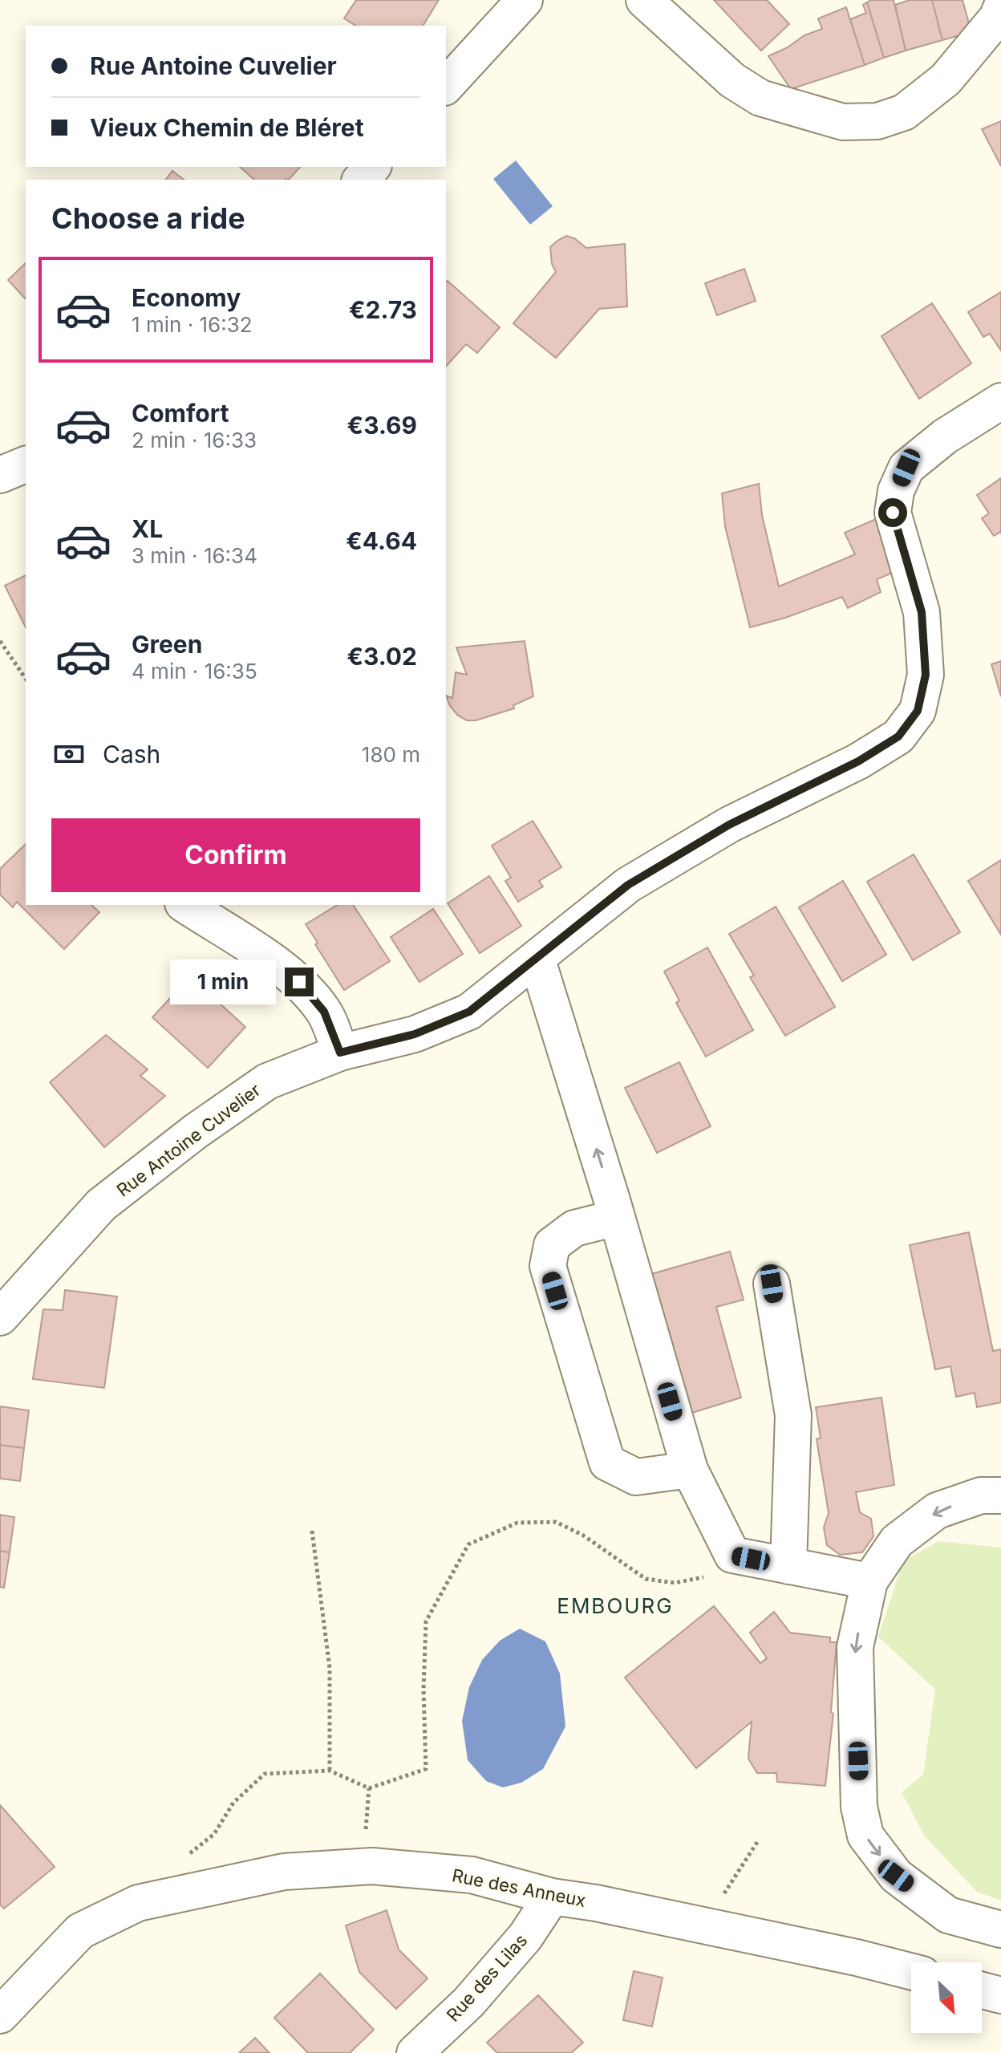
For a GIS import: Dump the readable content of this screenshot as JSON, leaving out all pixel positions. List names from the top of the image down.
{
  "streets": {
    "street": ["Rue Antoine Cuvelier", "Rue des Anneux", "Rue des Lilas"]
  },
  "crossings": [
    ["Rue des Anneux", "Rue des Lilas"]
  ],
  "districts": ["EMBOURG"],
  "north": "bottom right",
  "page": {
    "banner": ["Rue Antoine Cuvelier", "Vieux Chemin de Bléret"],
    "heading": "Choose a ride",
    "list": [
      {
        "name": "Economy",
        "note": "1 min · 16:32",
        "value": "€2.73"
      },
      {
        "name": "Comfort",
        "note": "2 min · 16:33",
        "value": "€3.69"
      },
      {
        "name": "XL",
        "note": "3 min · 16:34",
        "value": "€4.64"
      },
      {
        "name": "Green",
        "note": "4 min · 16:35",
        "value": "€3.02"
      }
    ],
    "pay": ["Cash", "180 m"],
    "buttons": "Confirm",
    "bubble": "1 min"
  }
}
